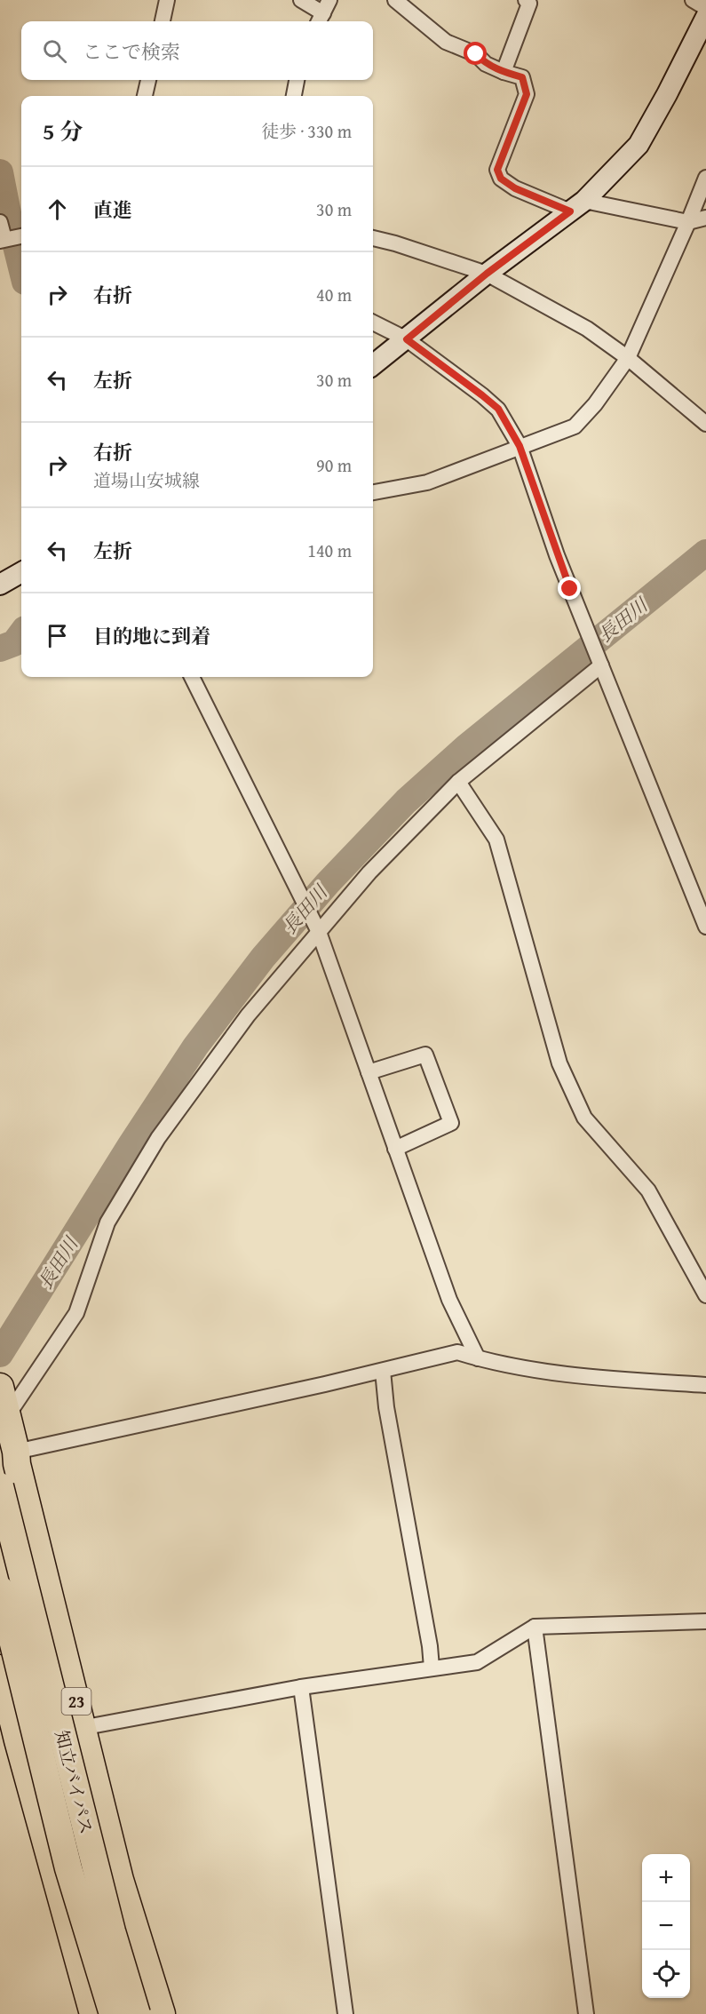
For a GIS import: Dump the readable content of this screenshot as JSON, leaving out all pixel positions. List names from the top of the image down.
{
  "streets": {
    "highway": ["23", "知立バイパス"]
  },
  "water": ["長田川"],
  "page": {
    "search": "ここで検索",
    "heading": ["5 分", "徒歩 · 330 m"],
    "list": [
      ["直進", "30 m"],
      ["右折", "40 m"],
      ["左折", "30 m"],
      ["右折", "道場山安城線", "90 m"],
      ["左折", "140 m"],
      "目的地に到着"
    ],
    "map_buttons": ["+", "−"]
  }
}
